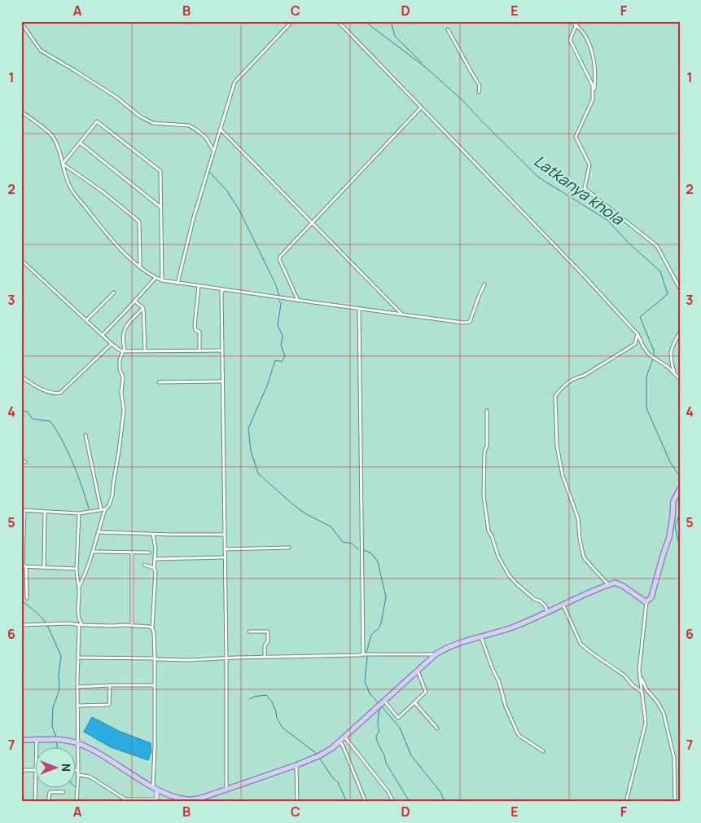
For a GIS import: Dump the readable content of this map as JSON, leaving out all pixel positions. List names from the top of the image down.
{
  "water": ["Latkanya khola"],
  "north": "right",
  "grid": {
    "columns": [
      "A",
      "B",
      "C",
      "D",
      "E",
      "F"
    ],
    "rows": [
      "1",
      "2",
      "3",
      "4",
      "5",
      "6",
      "7"
    ]
  }
}
